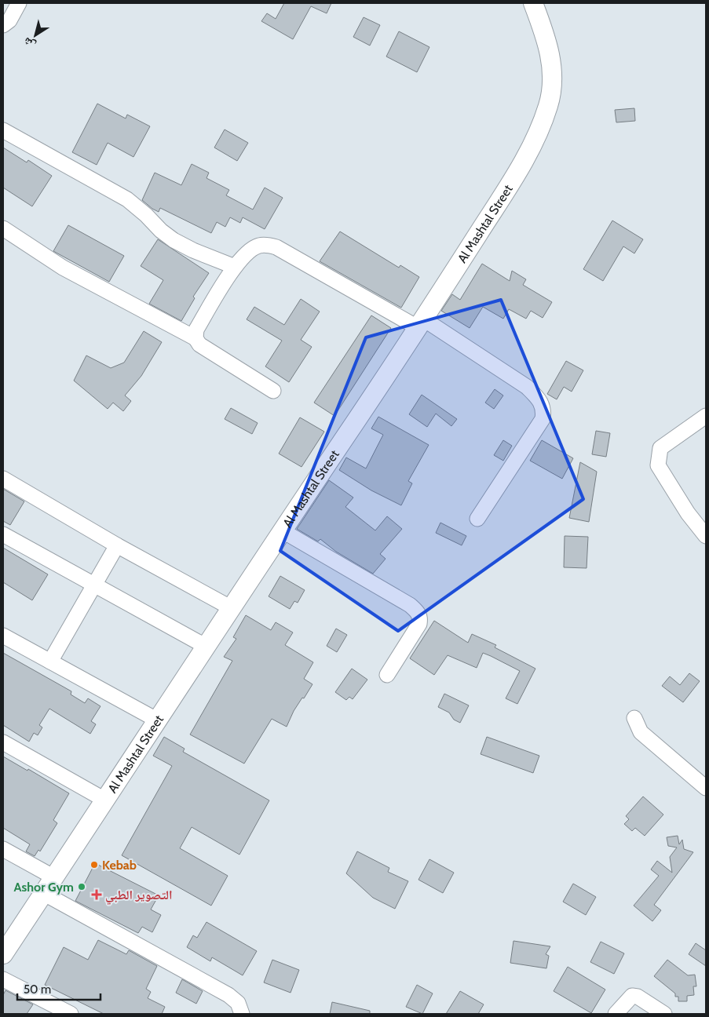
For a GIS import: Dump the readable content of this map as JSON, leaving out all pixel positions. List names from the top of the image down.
{
  "streets": {
    "main road": ["Al Mashtal Street"]
  },
  "places": {
    "other": ["Kebab", "Ashor Gym"],
    "health": ["التصوير الطبي"]
  },
  "scale_bar": "50 m",
  "north": "bottom left"
}
